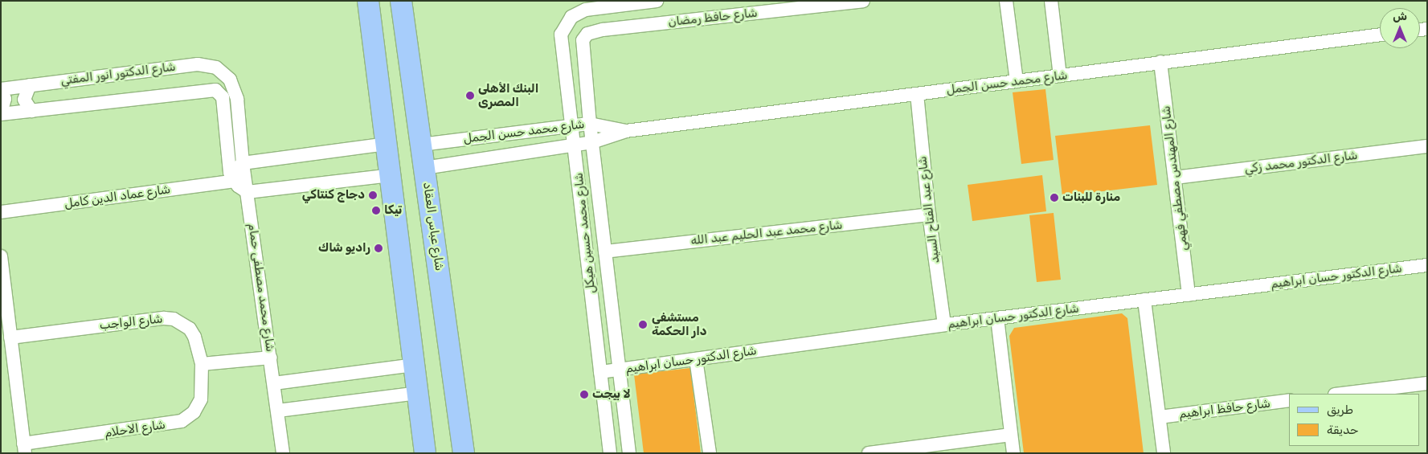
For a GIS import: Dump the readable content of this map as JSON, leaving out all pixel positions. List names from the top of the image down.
{
  "streets": {
    "main road": ["شارع عباس العقاد"],
    "street": [
      "شارع حافظ رمضان",
      "شارع الدكتور انور المفتي",
      "شارع محمد حسن الجمل",
      "شارع الدكتور محمد زكي",
      "شارع المهندس مصطفي فهمي",
      "شارع عماد الدين كامل",
      "شارع عبد الفتاح السيد",
      "شارع محمد حسين هيكل",
      "شارع محمد عبد الحليم عبد الله",
      "شارع الدكتور حسان ابراهيم",
      "شارع محمد مصطفى حمام",
      "شارع الواجب",
      "شارع حافظ ابراهيم",
      "شارع الاحلام"
    ]
  },
  "crossings": [
    ["شارع حافظ رمضان", "شارع محمد حسين هيكل"],
    ["شارع محمد حسن الجمل", "شارع المهندس مصطفي فهمي"],
    ["شارع محمد حسن الجمل", "شارع عبد الفتاح السيد"],
    ["شارع محمد حسن الجمل", "شارع عباس العقاد"],
    ["شارع محمد حسن الجمل", "شارع محمد حسين هيكل"],
    ["شارع الدكتور محمد زكي", "شارع المهندس مصطفي فهمي"],
    ["شارع المهندس مصطفي فهمي", "شارع الدكتور حسان ابراهيم"],
    ["شارع عماد الدين كامل", "شارع محمد مصطفى حمام"],
    ["شارع عبد الفتاح السيد", "شارع محمد عبد الحليم عبد الله"],
    ["شارع عبد الفتاح السيد", "شارع الدكتور حسان ابراهيم"],
    ["شارع محمد حسين هيكل", "شارع محمد عبد الحليم عبد الله"],
    ["شارع محمد حسين هيكل", "شارع الدكتور حسان ابراهيم"],
    ["شارع الواجب", "شارع الاحلام"]
  ],
  "places": [
    "البنك الأهلى المصرى",
    "دجاج كنتاكي",
    "منارة للبنات",
    "تيكا",
    "راديو شاك",
    "مستشفي دار الحكمة",
    "لا بيجت"
  ],
  "legend": ["طريق", "حديقة"],
  "north": "top"
}
